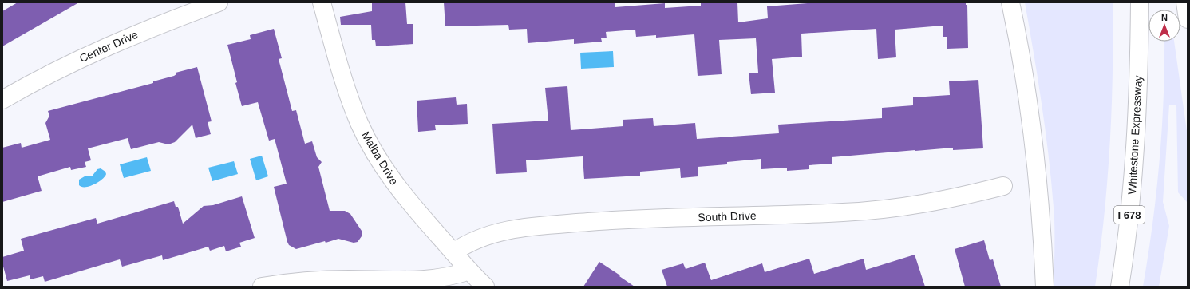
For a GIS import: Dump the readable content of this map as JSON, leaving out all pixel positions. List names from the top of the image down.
{
  "streets": {
    "main road": [
      "Center Drive",
      "Whitestone Expressway",
      "Malba Drive",
      "I 678",
      "South Drive"
    ]
  },
  "crossings": [
    ["Malba Drive", "South Drive"]
  ],
  "north": "top"
}
